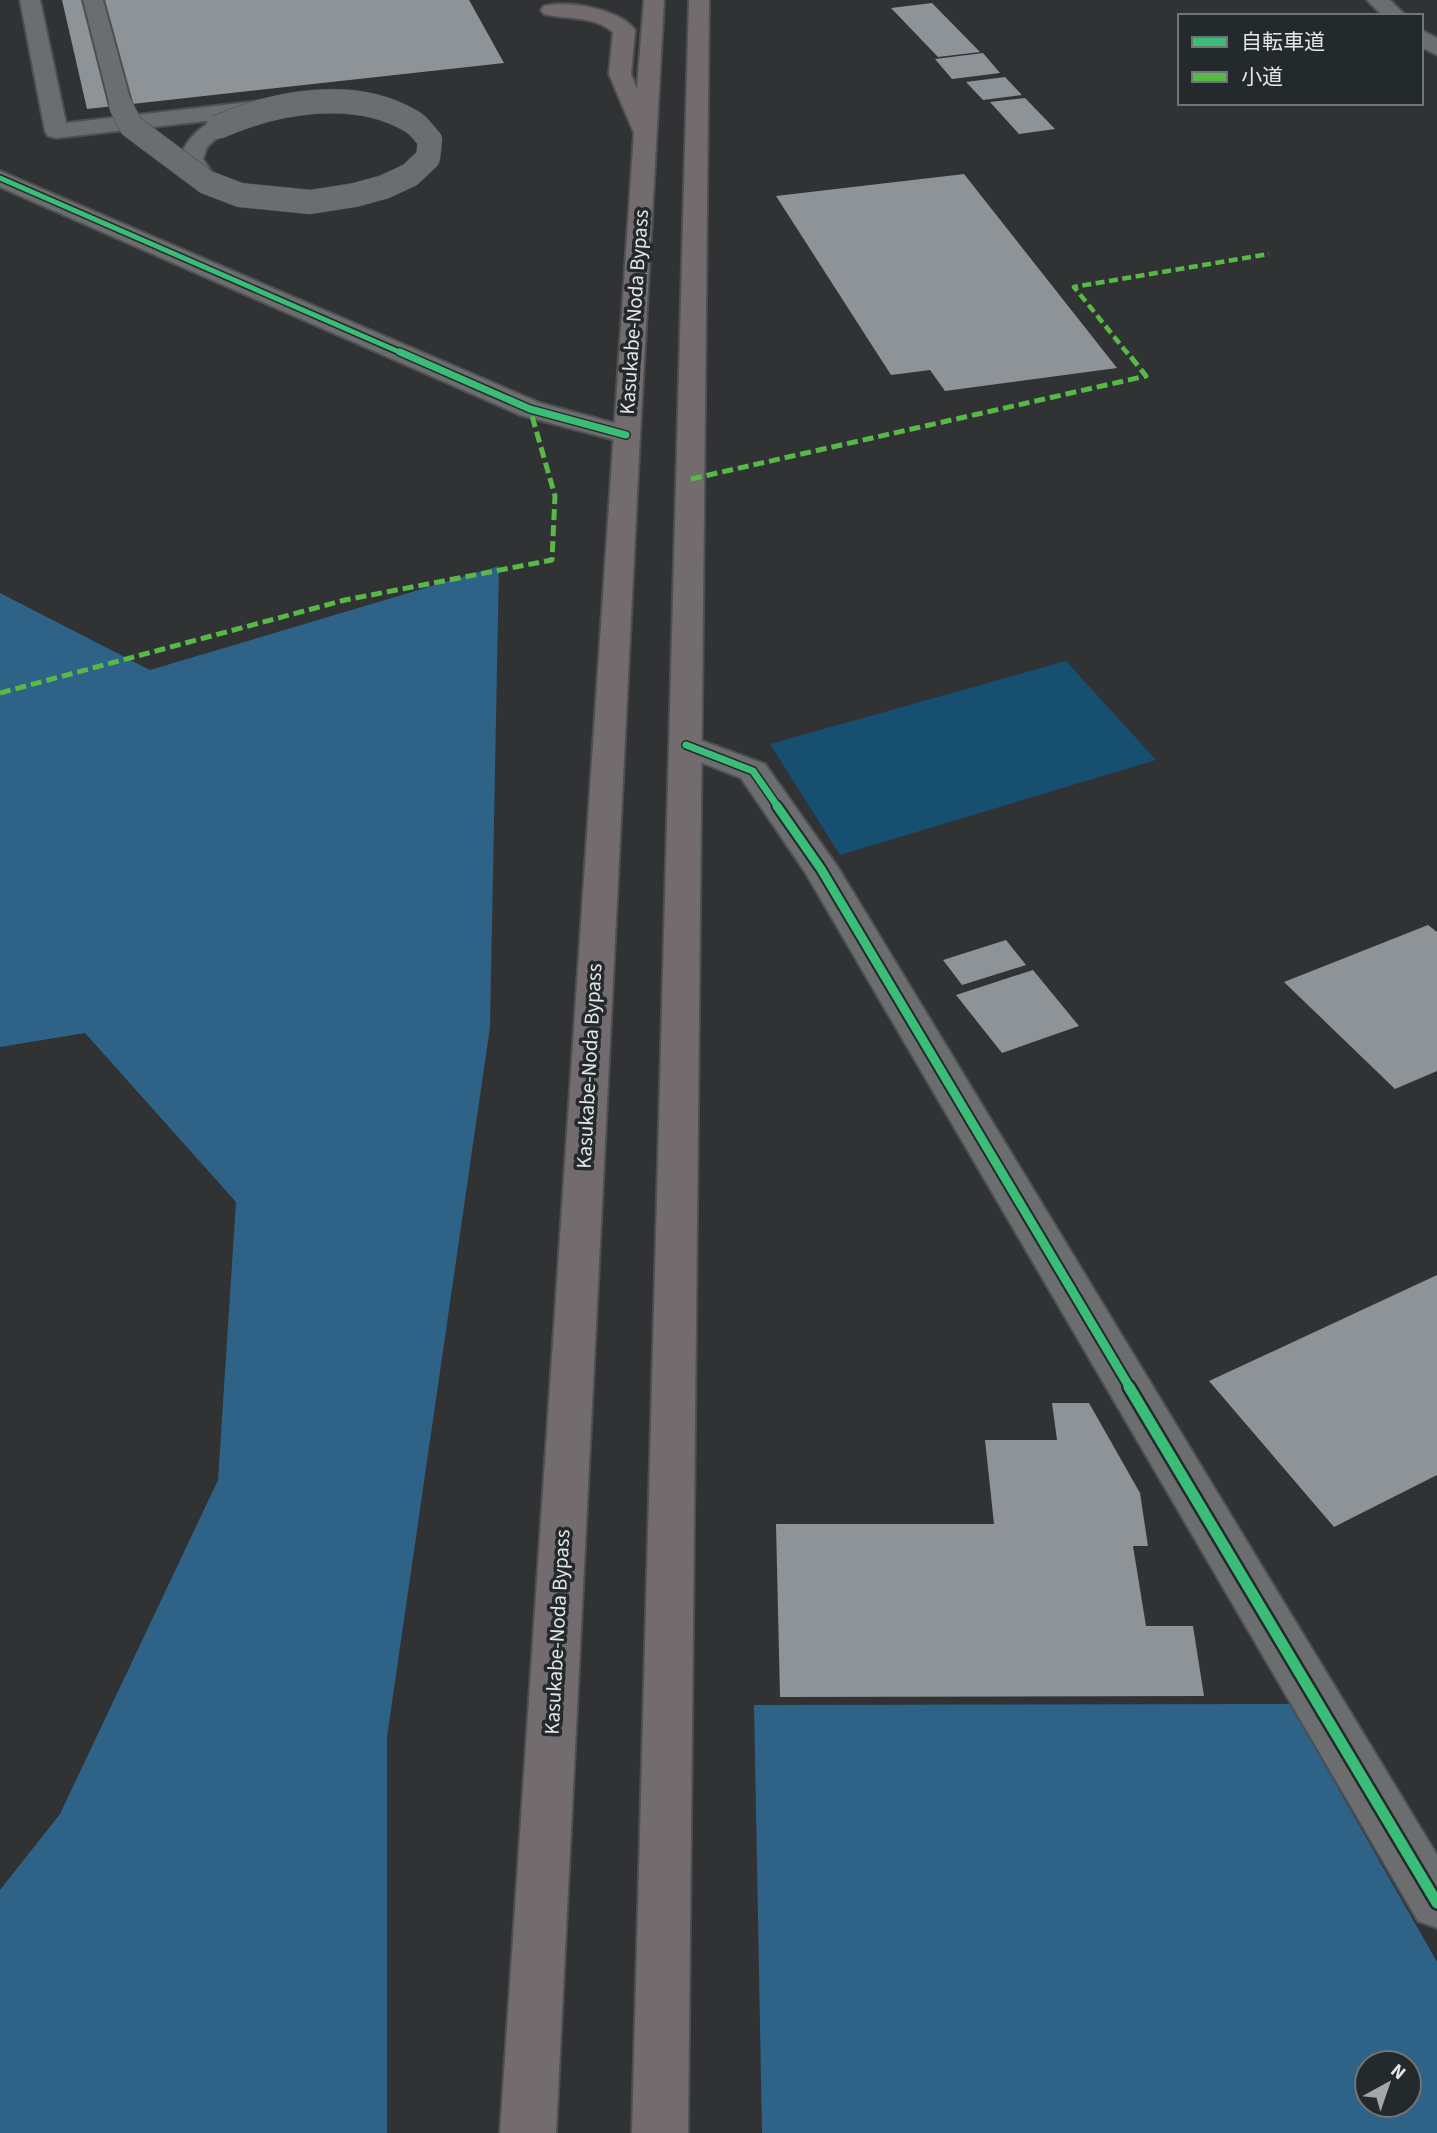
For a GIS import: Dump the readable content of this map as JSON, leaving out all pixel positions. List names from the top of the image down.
{
  "streets": {
    "highway": ["Kasukabe-Noda Bypass"]
  },
  "legend": ["自転車道", "小道"],
  "north": "top right"
}
